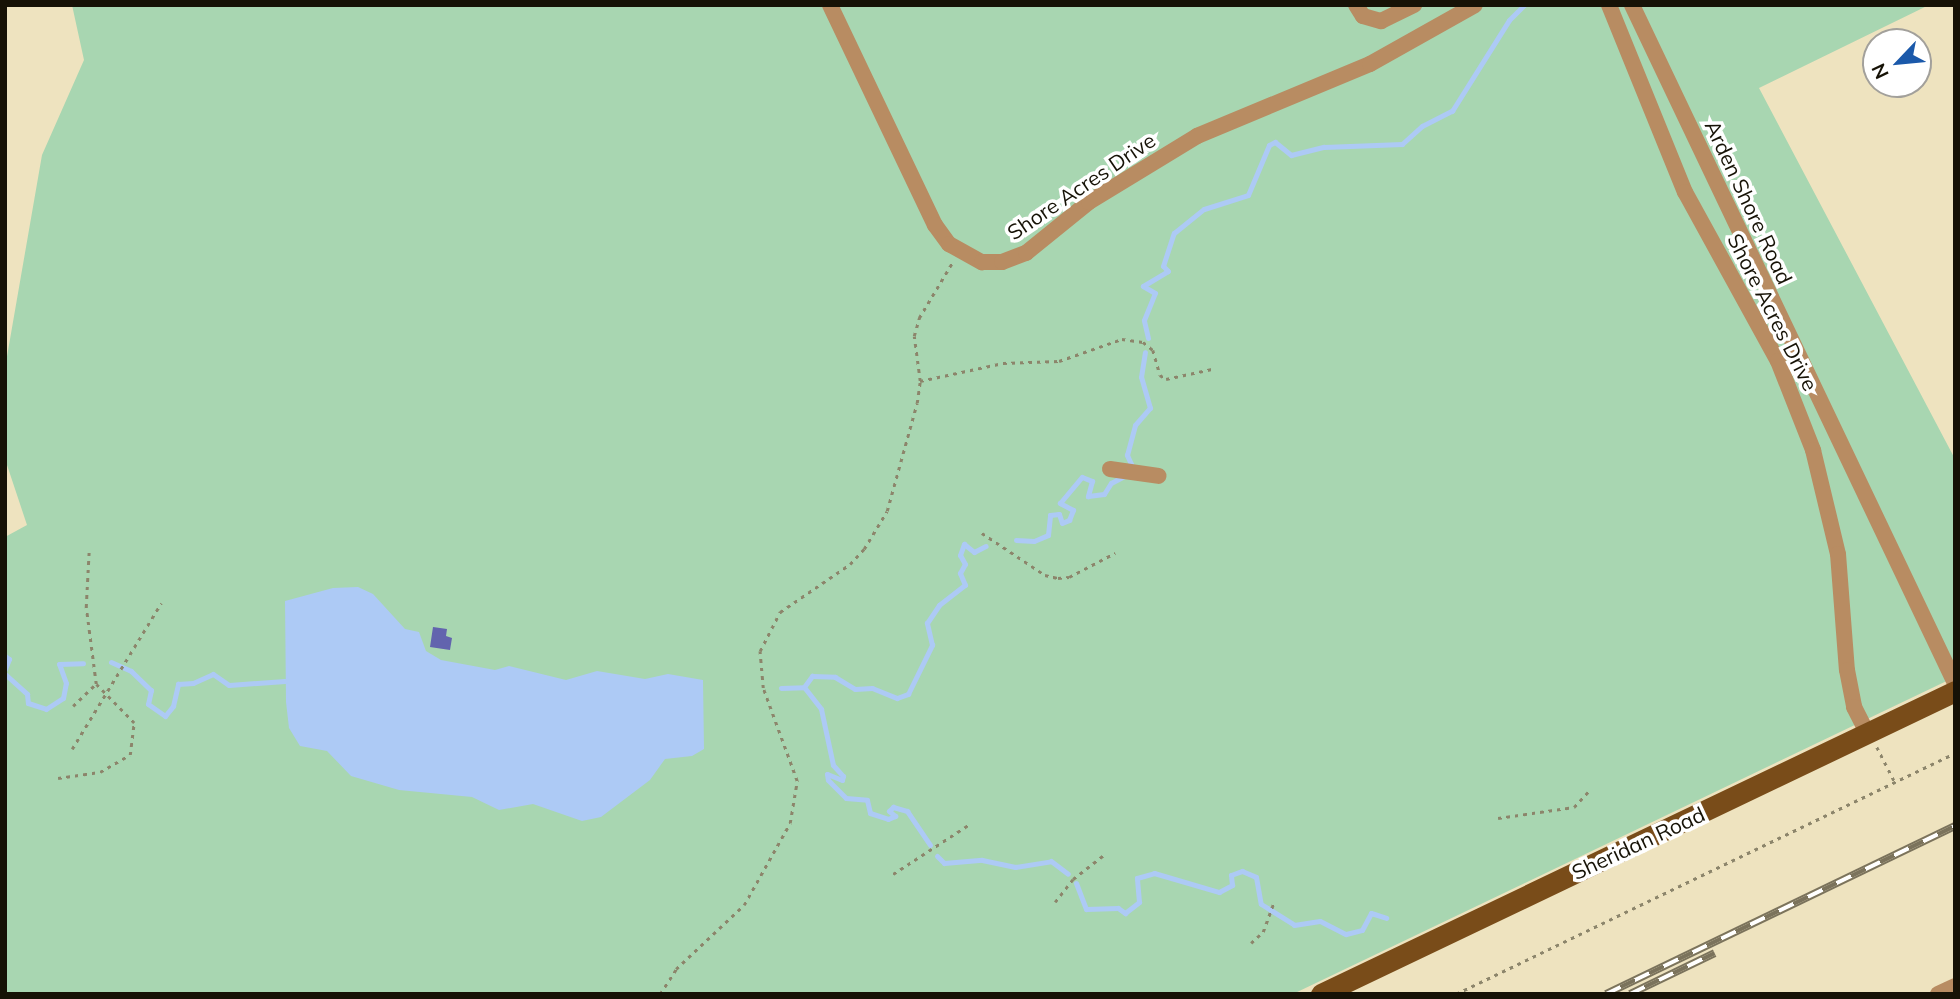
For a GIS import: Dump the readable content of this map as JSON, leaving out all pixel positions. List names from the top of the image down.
{
  "streets": {
    "main road": ["Sheridan Road"],
    "street": ["Shore Acres Drive", "Arden Shore Road"]
  },
  "crossings": [
    ["Shore Acres Drive", "Sheridan Road"]
  ],
  "north": "bottom left"
}
